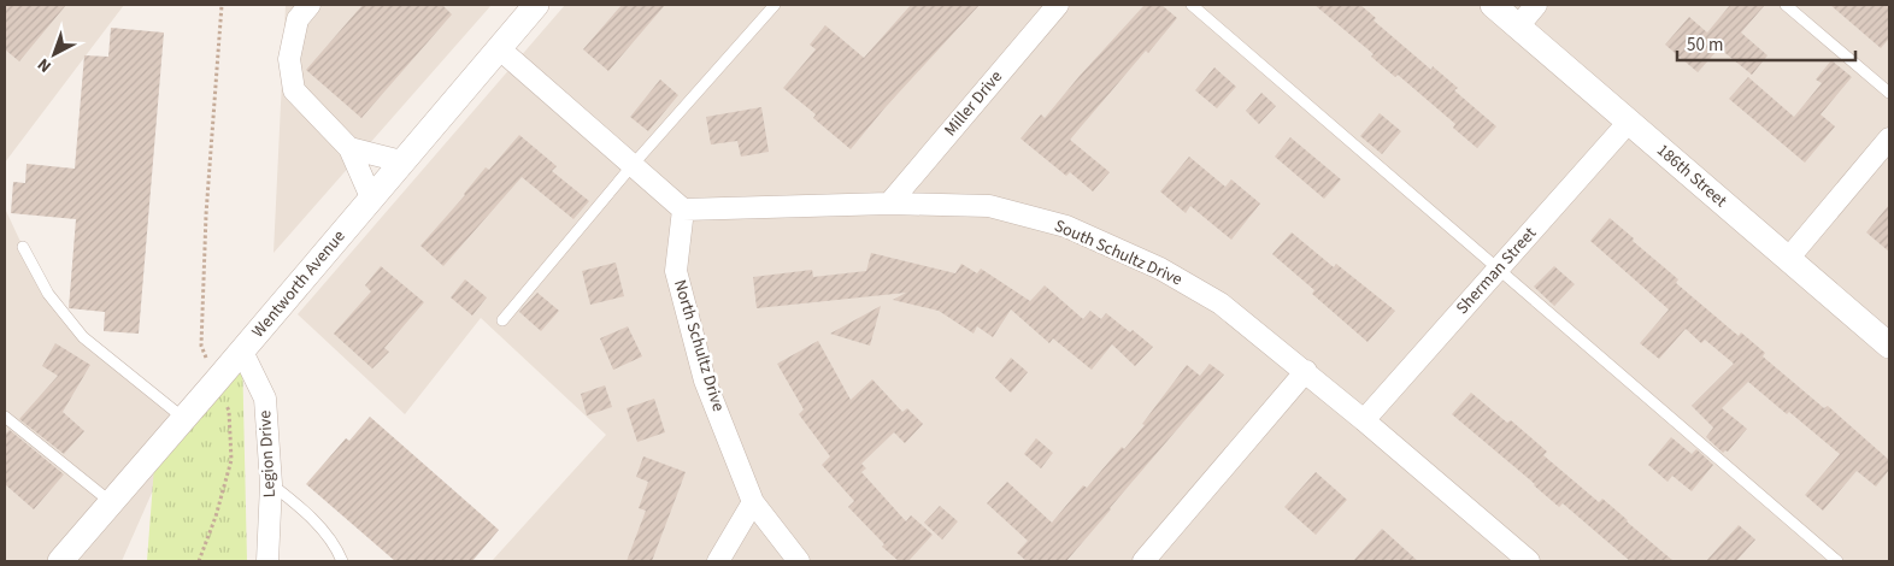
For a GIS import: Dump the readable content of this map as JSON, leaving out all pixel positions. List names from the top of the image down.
{
  "streets": {
    "street": [
      "Miller Drive",
      "186th Street",
      "South Schultz Drive",
      "Sherman Street",
      "Wentworth Avenue",
      "North Schultz Drive",
      "Legion Drive"
    ]
  },
  "crossings": [
    ["Miller Drive", "South Schultz Drive"],
    ["186th Street", "Sherman Street"],
    ["South Schultz Drive", "Sherman Street"],
    ["South Schultz Drive", "North Schultz Drive"],
    ["Wentworth Avenue", "Legion Drive"]
  ],
  "scale_bar": "50 m",
  "north": "bottom left"
}
